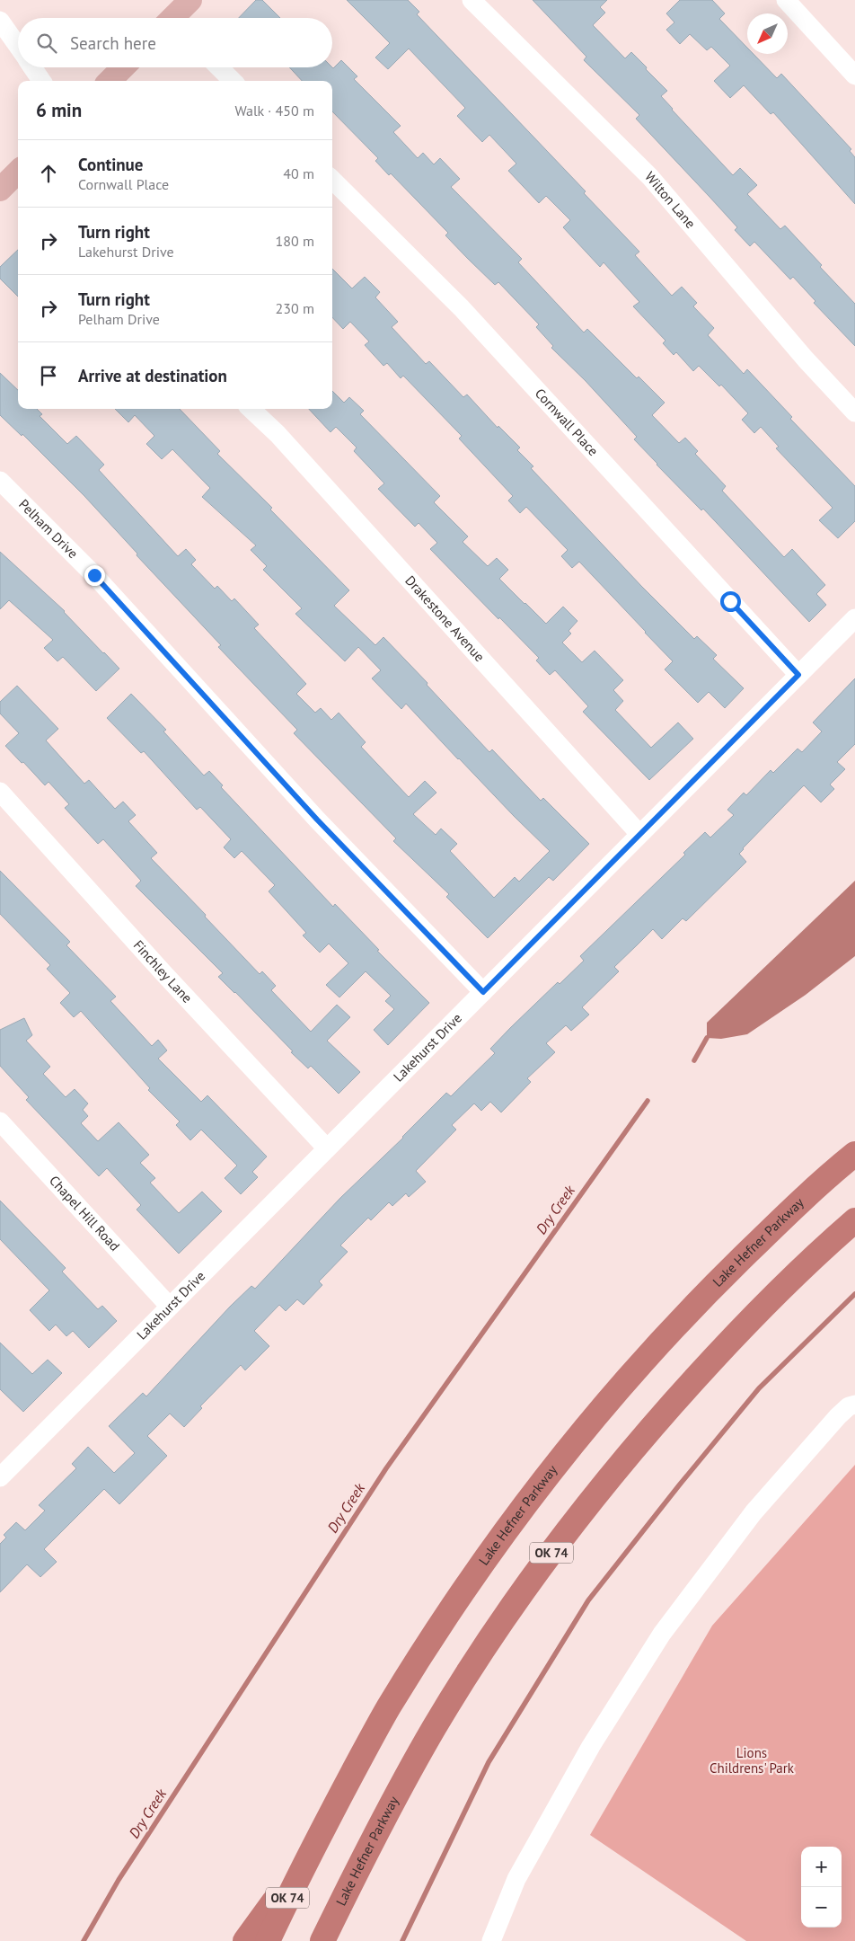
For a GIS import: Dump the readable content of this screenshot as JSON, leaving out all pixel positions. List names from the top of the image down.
{
  "streets": {
    "highway": ["Lake Hefner Parkway", "OK 74"],
    "street": [
      "Wilton Lane",
      "Cornwall Place",
      "Pelham Drive",
      "Drakestone Avenue",
      "Finchley Lane",
      "Lakehurst Drive",
      "Chapel Hill Road"
    ]
  },
  "crossings": [
    ["Cornwall Place", "Lakehurst Drive"],
    ["Pelham Drive", "Lakehurst Drive"],
    ["Drakestone Avenue", "Lakehurst Drive"],
    ["Finchley Lane", "Lakehurst Drive"],
    ["Lakehurst Drive", "Chapel Hill Road"]
  ],
  "water": ["Dry Creek"],
  "parks": ["Lions Childrens' Park"],
  "north": "bottom left",
  "page": {
    "search": "Search here",
    "heading": ["6 min", "Walk · 450 m"],
    "list": [
      ["Continue", "Cornwall Place", "40 m"],
      ["Turn right", "Lakehurst Drive", "180 m"],
      ["Turn right", "Pelham Drive", "230 m"],
      "Arrive at destination"
    ],
    "map_buttons": ["+", "−"]
  }
}
